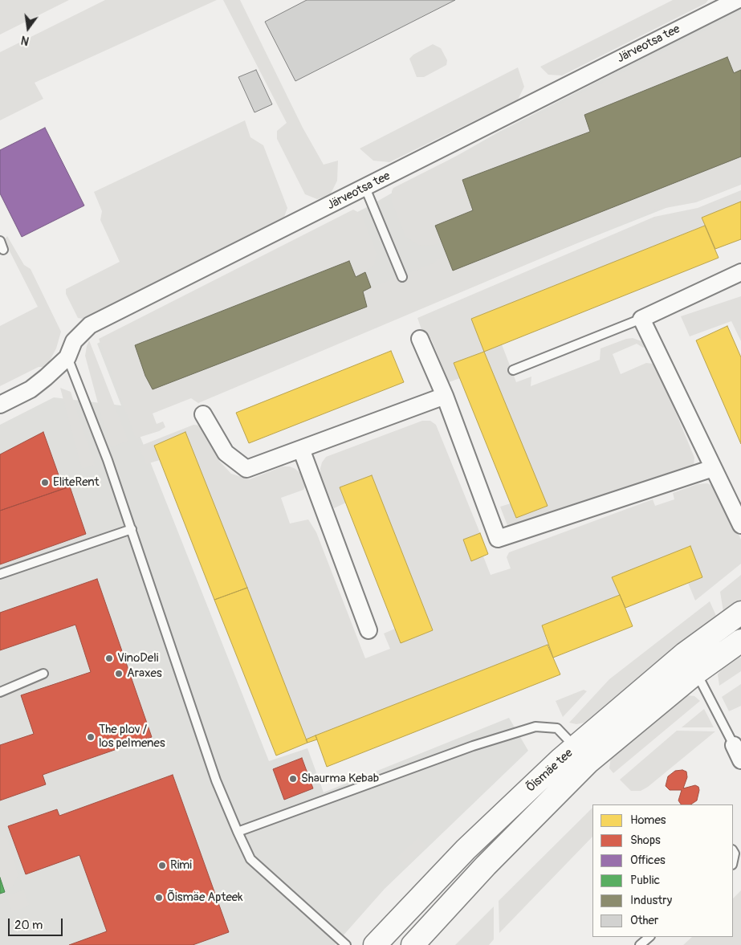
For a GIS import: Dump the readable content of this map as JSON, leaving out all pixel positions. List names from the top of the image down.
{
  "streets": {
    "main road": ["Õismäe tee"],
    "street": ["Järveotsa tee"]
  },
  "places": [
    "EliteRent",
    "VinoDeli",
    "Araxes",
    "The plov / los pelmenes",
    "Shaurma Kebab",
    "Rimi",
    "Õismäe Apteek"
  ],
  "legend": [
    "Homes",
    "Shops",
    "Offices",
    "Public",
    "Industry",
    "Other"
  ],
  "scale_bar": "20 m",
  "north": "bottom"
}
